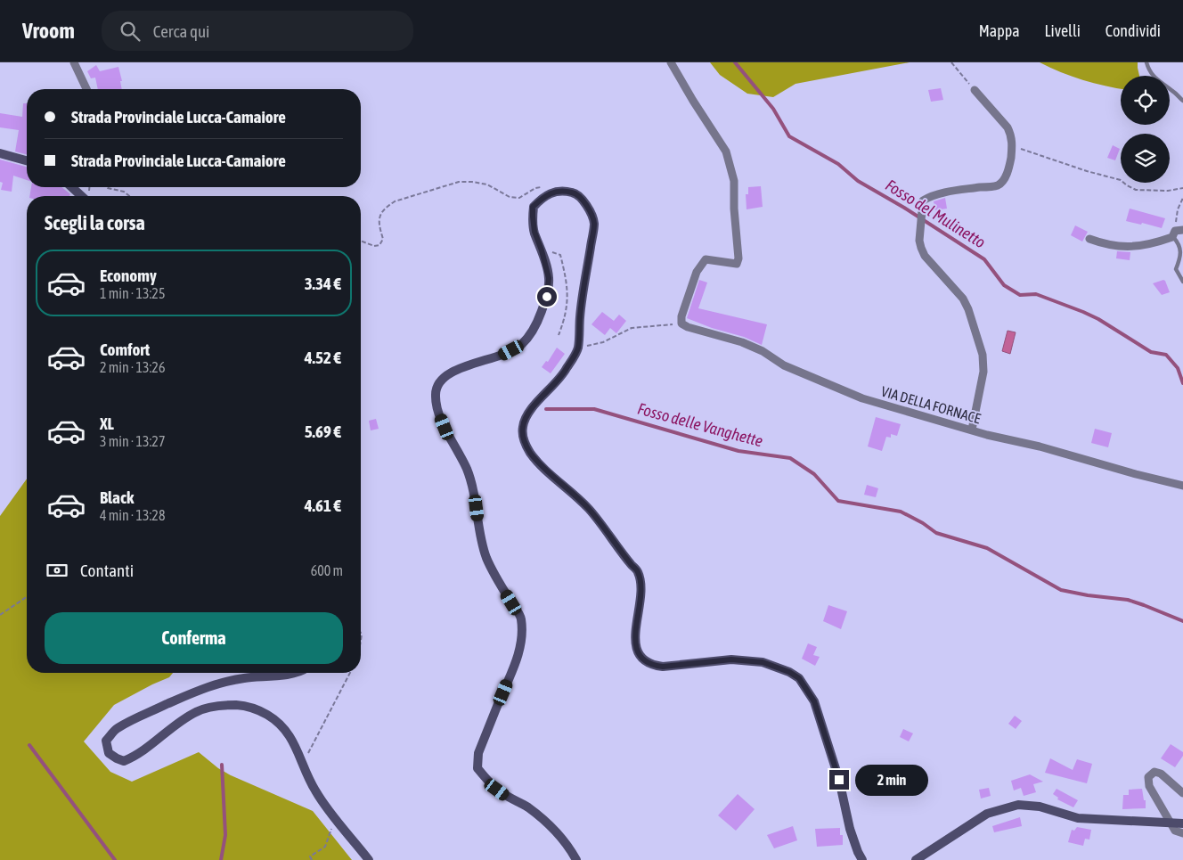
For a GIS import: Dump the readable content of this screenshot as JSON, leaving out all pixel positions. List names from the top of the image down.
{
  "streets": {
    "street": ["VIA DELLA FORNACE"]
  },
  "water": ["Fosso del Mulinetto", "Fosso delle Vanghette"],
  "page": {
    "header": "Vroom",
    "search": "Cerca qui",
    "nav": ["Mappa", "Livelli", "Condividi"],
    "banner": ["Strada Provinciale Lucca-Camaiore", "Strada Provinciale Lucca-Camaiore"],
    "heading": "Scegli la corsa",
    "list": [
      {
        "name": "Economy",
        "note": "1 min · 13:25",
        "value": "3.34 €"
      },
      {
        "name": "Comfort",
        "note": "2 min · 13:26",
        "value": "4.52 €"
      },
      {
        "name": "XL",
        "note": "3 min · 13:27",
        "value": "5.69 €"
      },
      {
        "name": "Black",
        "note": "4 min · 13:28",
        "value": "4.61 €"
      }
    ],
    "pay": ["Contanti", "600 m"],
    "buttons": "Conferma",
    "bubble": "2 min"
  }
}
